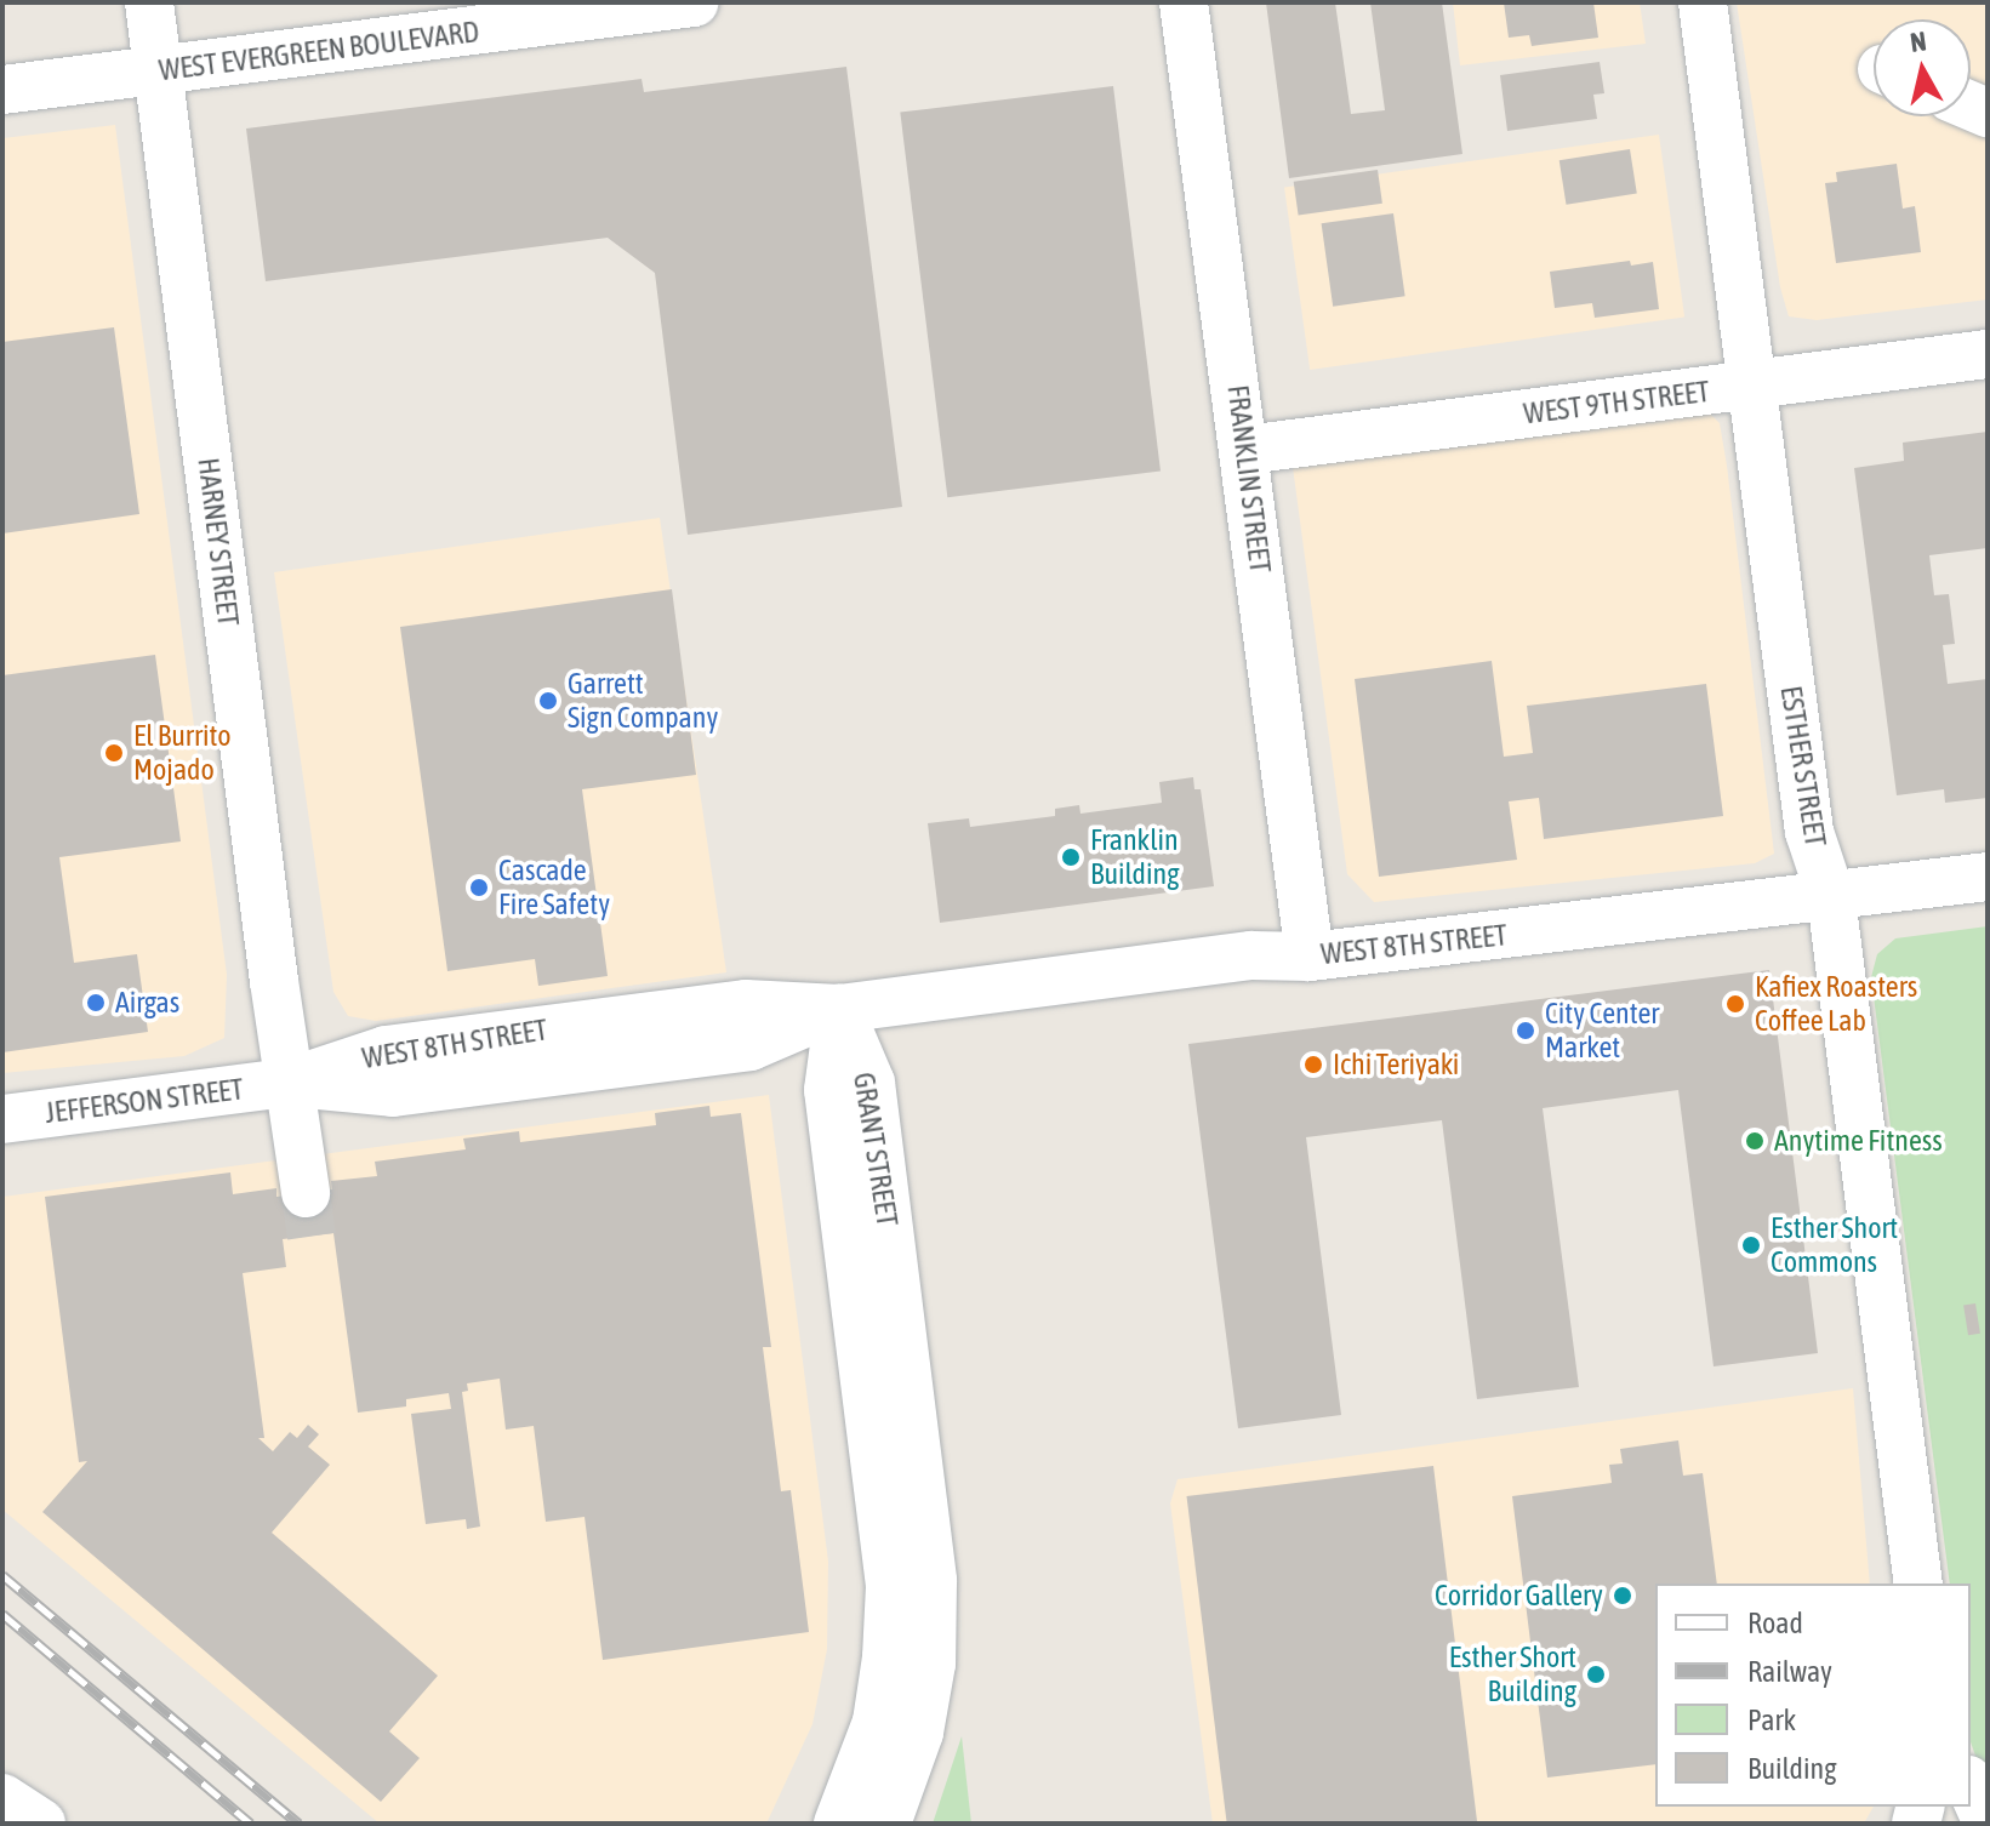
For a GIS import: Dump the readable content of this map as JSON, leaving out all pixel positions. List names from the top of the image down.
{
  "streets": {
    "street": [
      "WEST EVERGREEN BOULEVARD",
      "WEST 9TH STREET",
      "FRANKLIN STREET",
      "HARNEY STREET",
      "ESTHER STREET",
      "WEST 8TH STREET",
      "JEFFERSON STREET",
      "GRANT STREET"
    ]
  },
  "crossings": [
    ["WEST EVERGREEN BOULEVARD", "HARNEY STREET"],
    ["WEST 9TH STREET", "FRANKLIN STREET"],
    ["WEST 9TH STREET", "ESTHER STREET"],
    ["FRANKLIN STREET", "WEST 8TH STREET"],
    ["HARNEY STREET", "WEST 8TH STREET"],
    ["HARNEY STREET", "JEFFERSON STREET"],
    ["ESTHER STREET", "WEST 8TH STREET"],
    ["WEST 8TH STREET", "JEFFERSON STREET"],
    ["WEST 8TH STREET", "GRANT STREET"]
  ],
  "places": [
    "Garrett Sign Company",
    "El Burrito Mojado",
    "Franklin Building",
    "Cascade Fire Safety",
    "Airgas",
    "Kafiex Roasters Coffee Lab",
    "City Center Market",
    "Ichi Teriyaki",
    "Anytime Fitness",
    "Esther Short Commons",
    "Corridor Gallery",
    "Esther Short Building"
  ],
  "legend": [
    "Road",
    "Railway",
    "Park",
    "Building"
  ],
  "north": "top"
}
